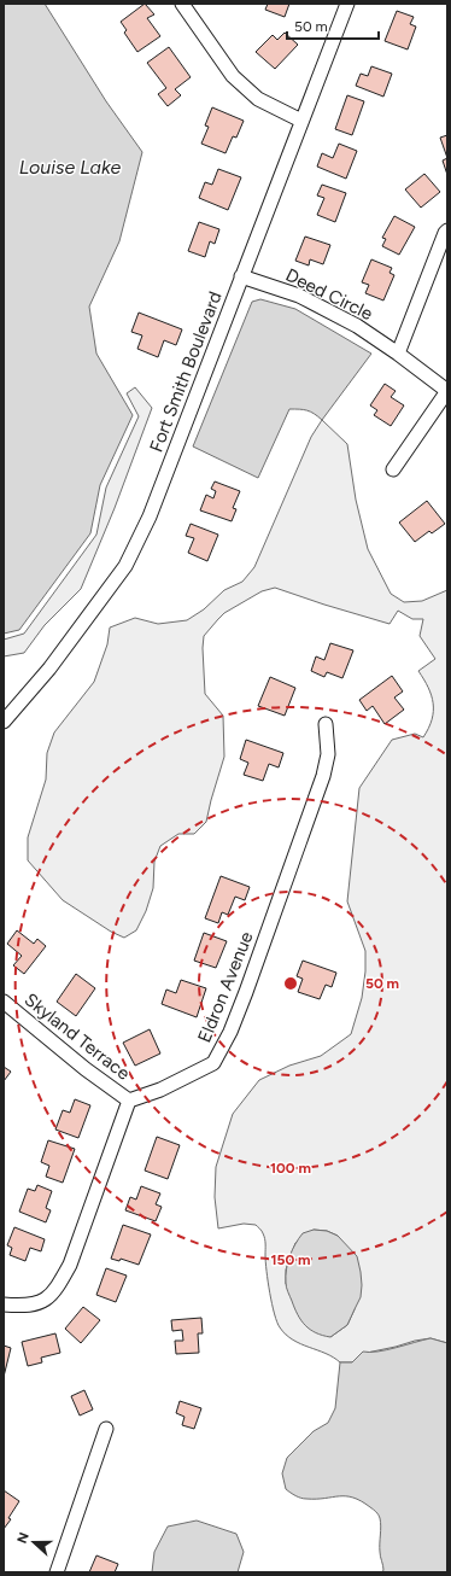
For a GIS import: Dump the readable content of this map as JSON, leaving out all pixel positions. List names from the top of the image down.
{
  "streets": {
    "street": [
      "Deed Circle",
      "Fort Smith Boulevard",
      "Eldron Avenue",
      "Skyland Terrace"
    ]
  },
  "crossings": [
    ["Deed Circle", "Fort Smith Boulevard"],
    ["Eldron Avenue", "Skyland Terrace"]
  ],
  "water": ["Louise Lake"],
  "scale_bar": "50 m",
  "north": "left",
  "rings": ["50 m", "100 m", "150 m"]
}
